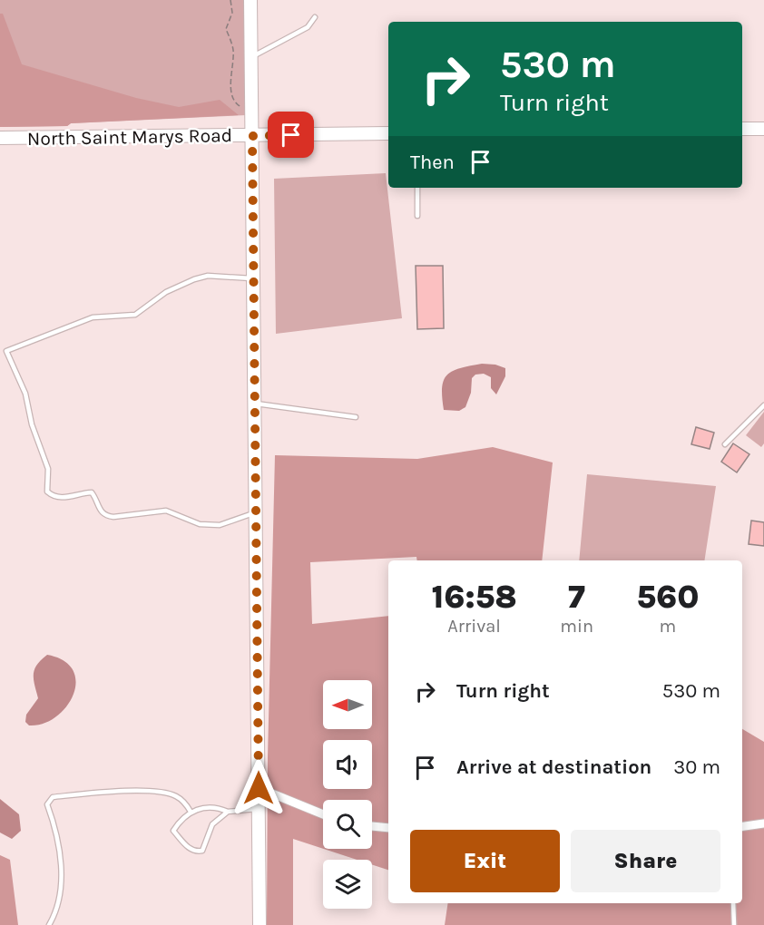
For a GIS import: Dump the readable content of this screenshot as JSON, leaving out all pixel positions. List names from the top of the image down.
{
  "streets": {
    "street": ["North Saint Marys Road"]
  },
  "north": "left",
  "page": {
    "turn": ["530 m", "Turn right"],
    "then": "Then",
    "eta": [
      "16:58",
      "Arrival",
      "7",
      "min",
      "560",
      "m"
    ],
    "list": [
      {
        "name": "Turn right",
        "value": "530 m"
      },
      {
        "name": "Arrive at destination",
        "value": "30 m"
      }
    ],
    "buttons": ["Exit", "Share"]
  }
}
